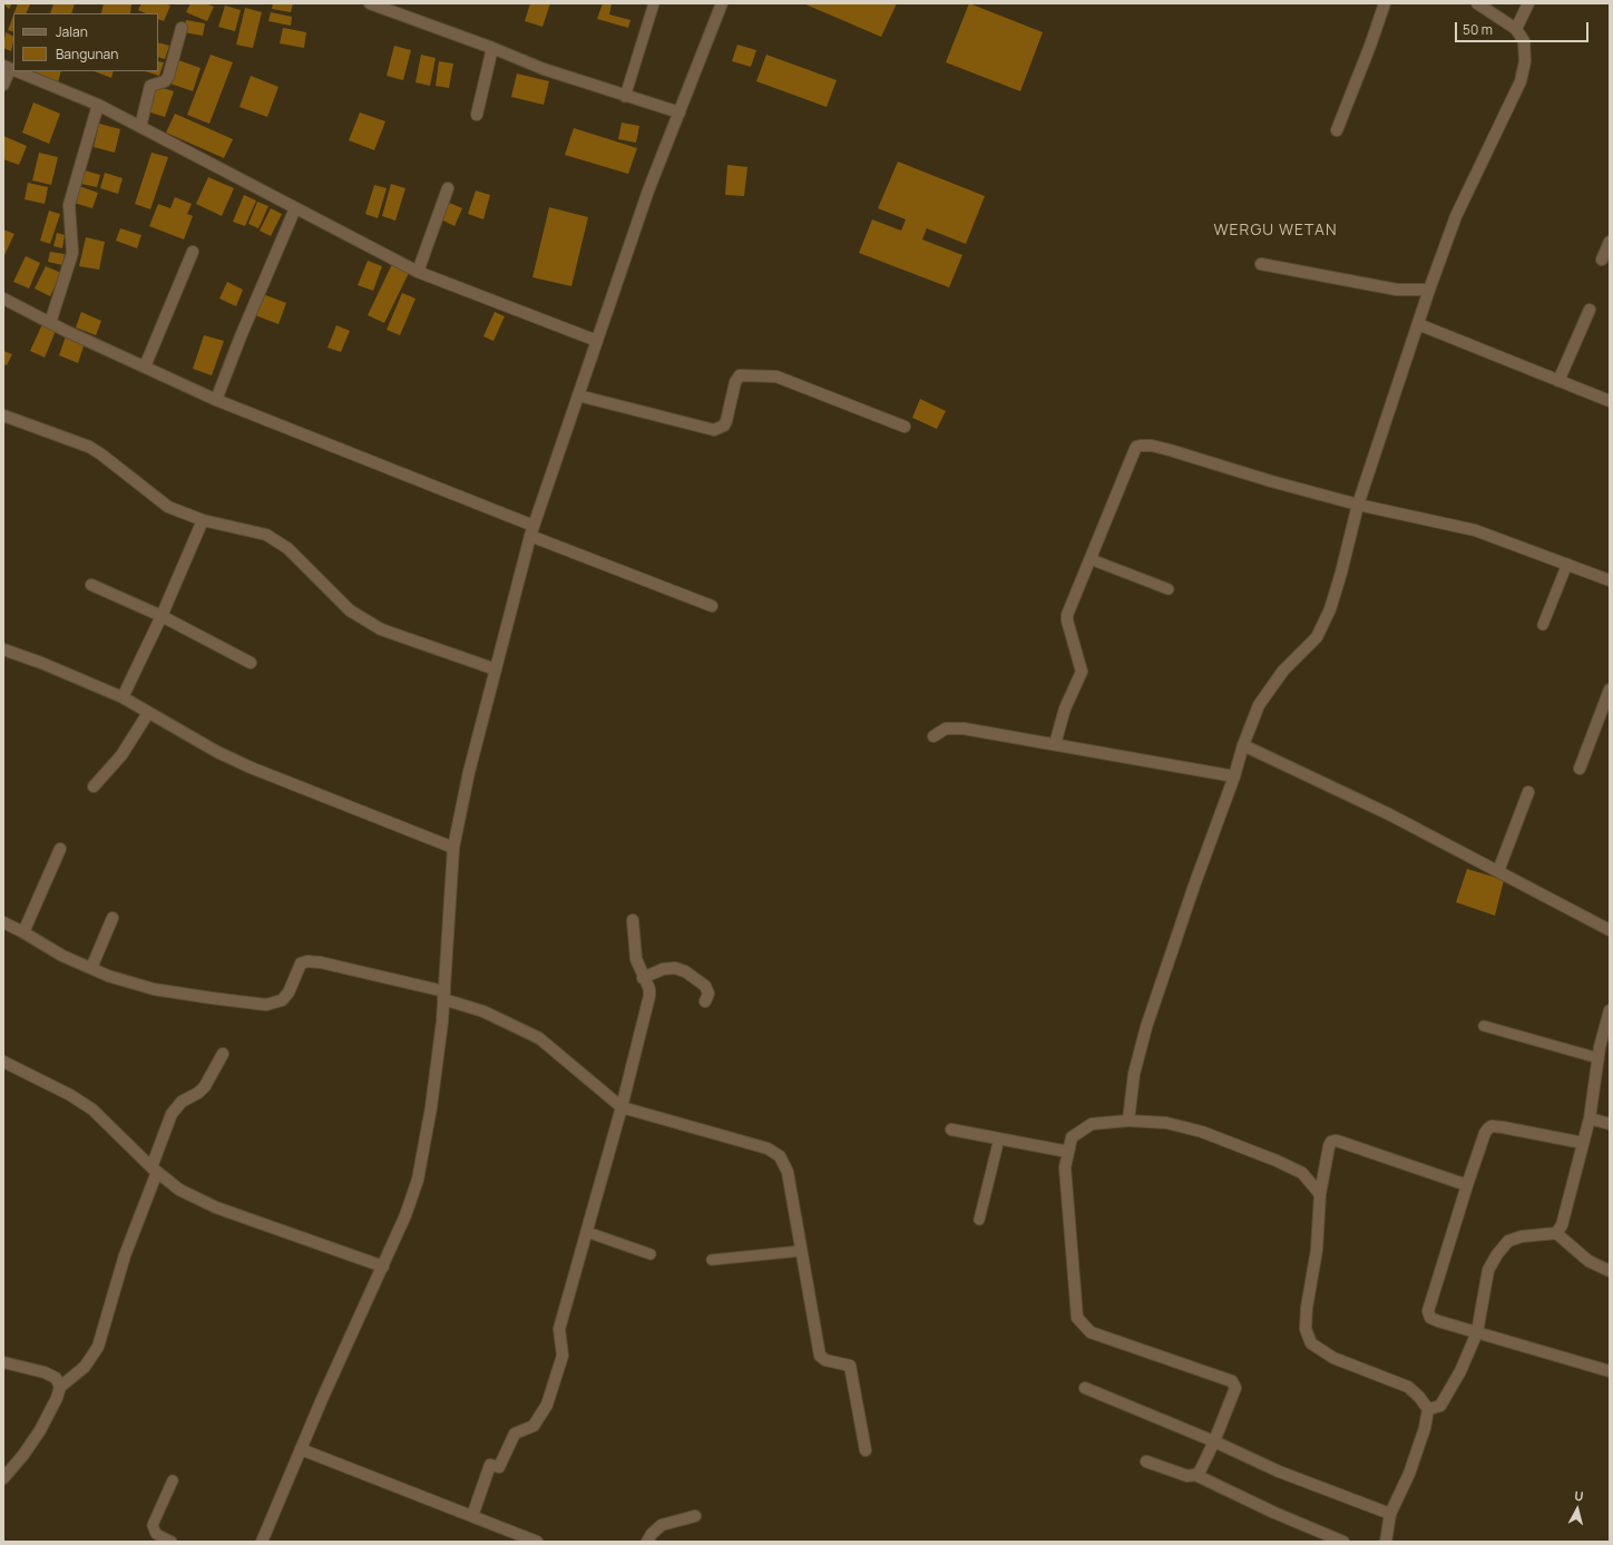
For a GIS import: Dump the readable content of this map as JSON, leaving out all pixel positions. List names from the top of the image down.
{
  "districts": ["WERGU WETAN"],
  "legend": ["Jalan", "Bangunan"],
  "scale_bar": "50 m",
  "north": "top"
}
